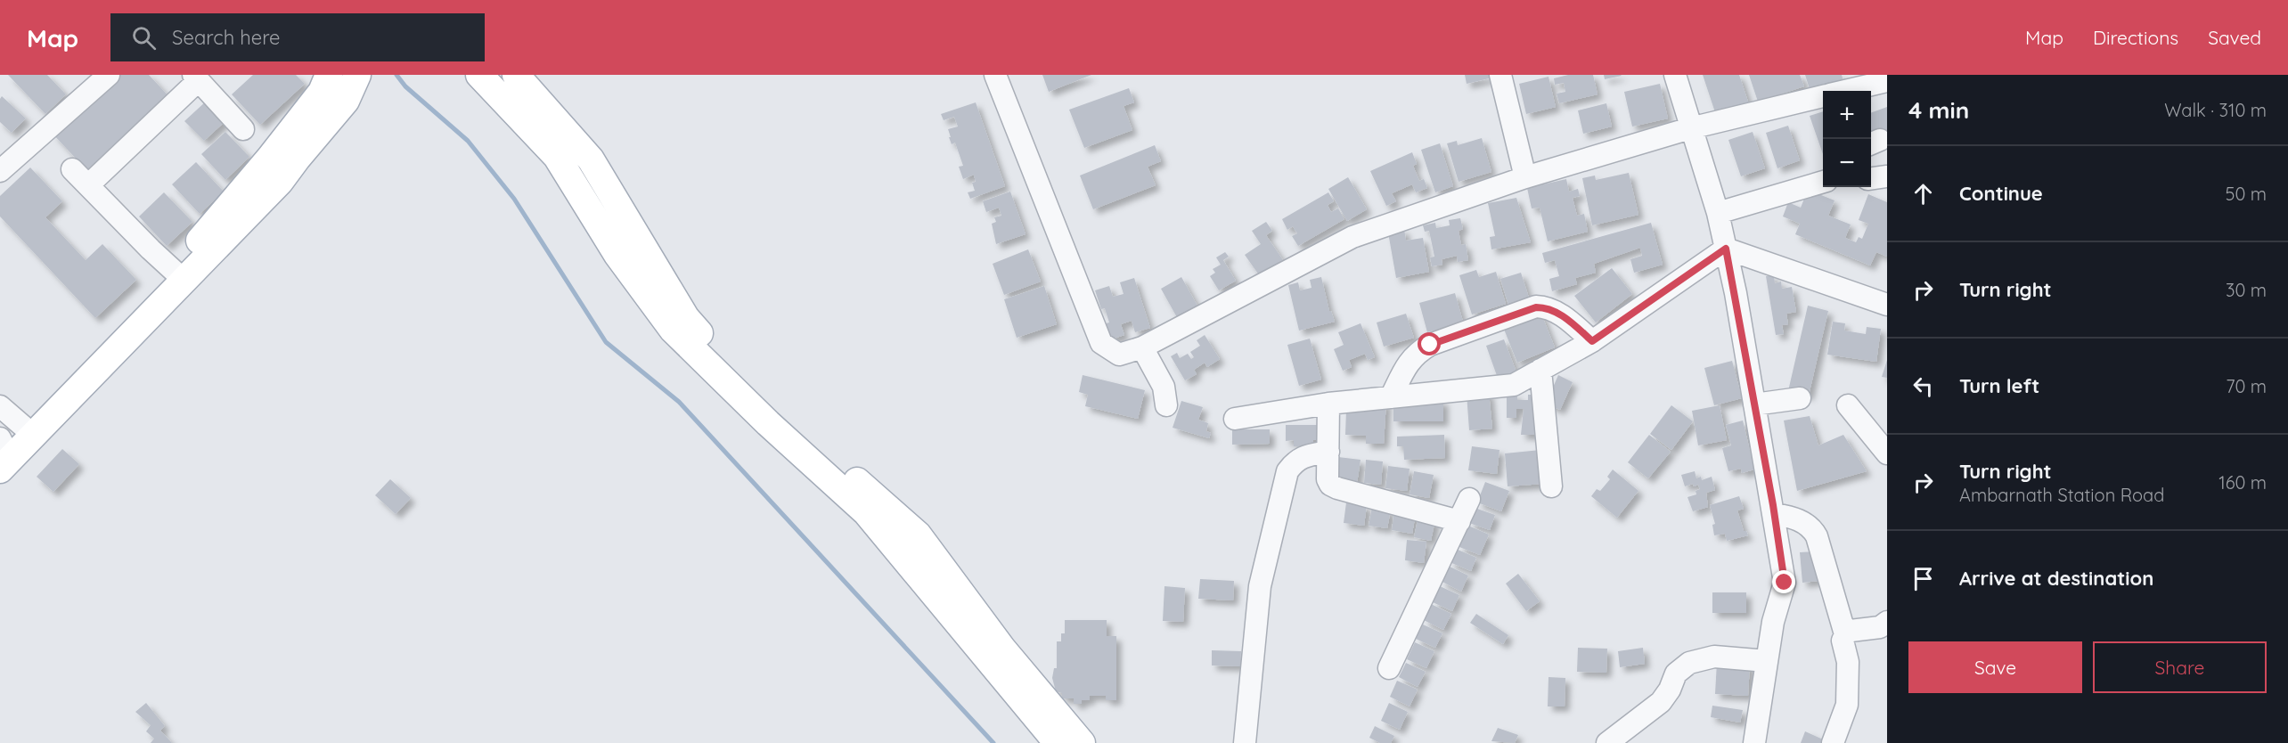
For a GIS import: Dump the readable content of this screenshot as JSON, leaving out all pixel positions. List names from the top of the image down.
{
  "page": {
    "header": "Map",
    "search": "Search here",
    "nav": ["Map", "Directions", "Saved"],
    "heading": ["4 min", "Walk · 310 m"],
    "map_buttons": ["+", "−"],
    "list": [
      ["Continue", "50 m"],
      ["Turn right", "30 m"],
      ["Turn left", "70 m"],
      ["Turn right", "Ambarnath Station Road", "160 m"],
      "Arrive at destination"
    ],
    "buttons": ["Save", "Share"]
  }
}
